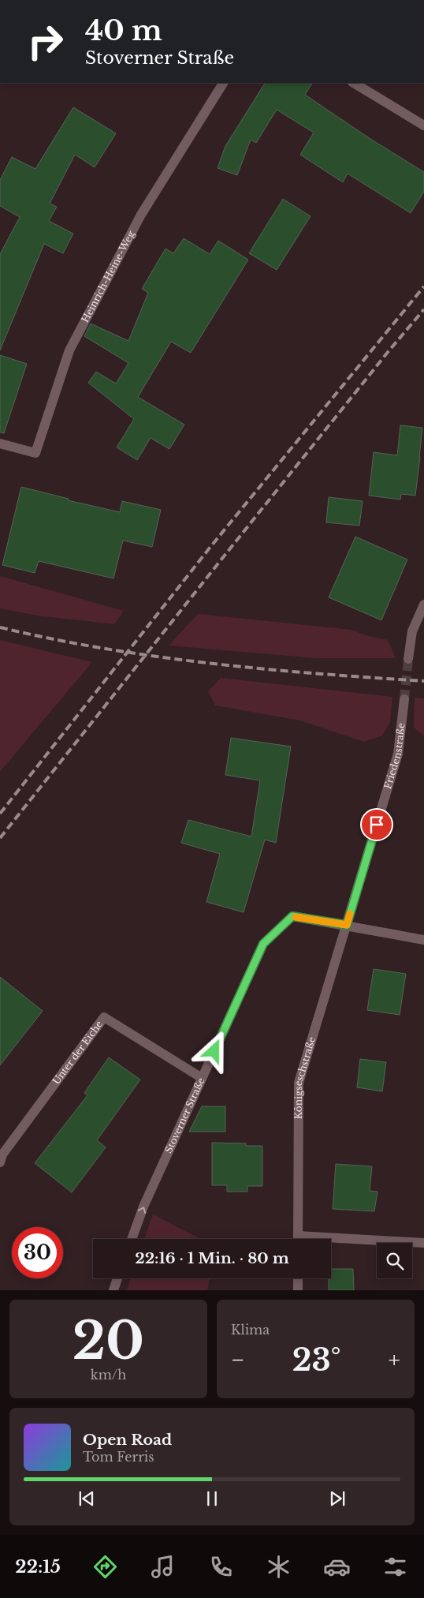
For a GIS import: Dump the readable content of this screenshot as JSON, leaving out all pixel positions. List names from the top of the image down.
{
  "streets": {
    "street": [
      "Heinrich-Heine-Weg",
      "Friedenstraße",
      "Unter der Eiche",
      "Königseschstraße",
      "Stoverner Straße"
    ]
  },
  "crossings": [
    ["Friedenstraße", "Königseschstraße"],
    ["Friedenstraße", "Stoverner Straße"],
    ["Unter der Eiche", "Stoverner Straße"],
    ["Königseschstraße", "Stoverner Straße"]
  ],
  "one_way": ["Stoverner Straße"],
  "page": {
    "turn": ["40 m", "Stoverner Straße"],
    "limit": "30",
    "trip": "22:16 · 1 Min. · 80 m",
    "tile": [
      ["20", "km/h"],
      "Klima"
    ],
    "heat": ["−", "23°", "+"],
    "song": ["Open Road", "Tom Ferris"],
    "tabs": "22:15"
  }
}
